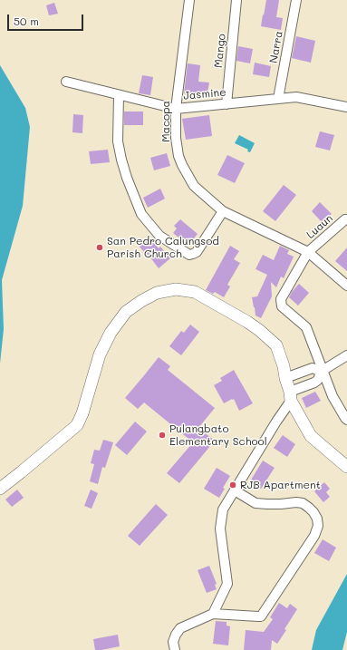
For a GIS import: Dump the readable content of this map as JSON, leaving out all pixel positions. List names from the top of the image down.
{
  "streets": {
    "street": [
      "Narra",
      "Mango",
      "Jasmine",
      "Macopa",
      "Luaun"
    ]
  },
  "crossings": [
    ["Narra", "Jasmine"],
    ["Mango", "Jasmine"],
    ["Jasmine", "Macopa"],
    ["Macopa", "Luaun"]
  ],
  "places": ["San Pedro Calungsod Parish Church", "Pulangbato Elementary School", "RJB Apartment"],
  "scale_bar": "50 m"
}
